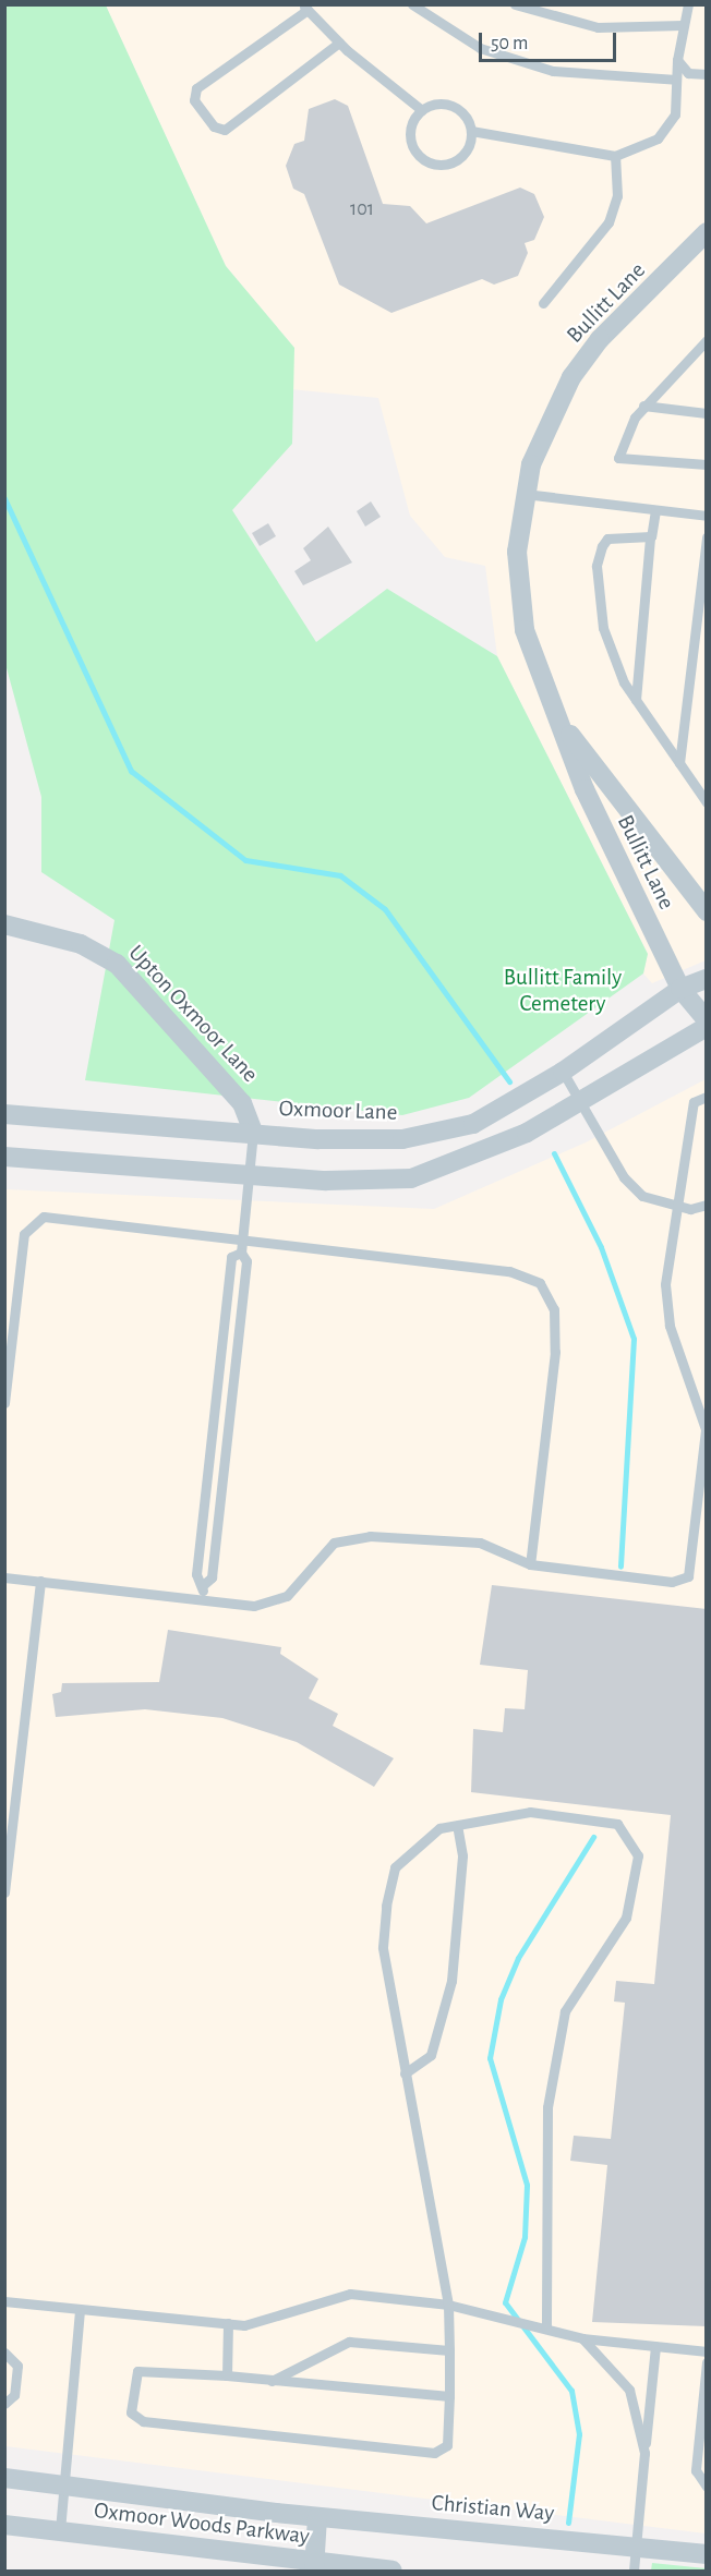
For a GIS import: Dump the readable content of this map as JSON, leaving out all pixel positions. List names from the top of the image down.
{
  "streets": {
    "street": [
      "Bullitt Lane",
      "Upton Oxmoor Lane",
      "Oxmoor Lane",
      "Christian Way",
      "Oxmoor Woods Parkway"
    ]
  },
  "crossings": [
    ["Bullitt Lane", "Oxmoor Lane"],
    ["Upton Oxmoor Lane", "Oxmoor Lane"],
    ["Christian Way", "Oxmoor Woods Parkway"]
  ],
  "parks": ["Bullitt Family Cemetery"],
  "house_numbers": ["101"],
  "scale_bar": "50 m"
}
